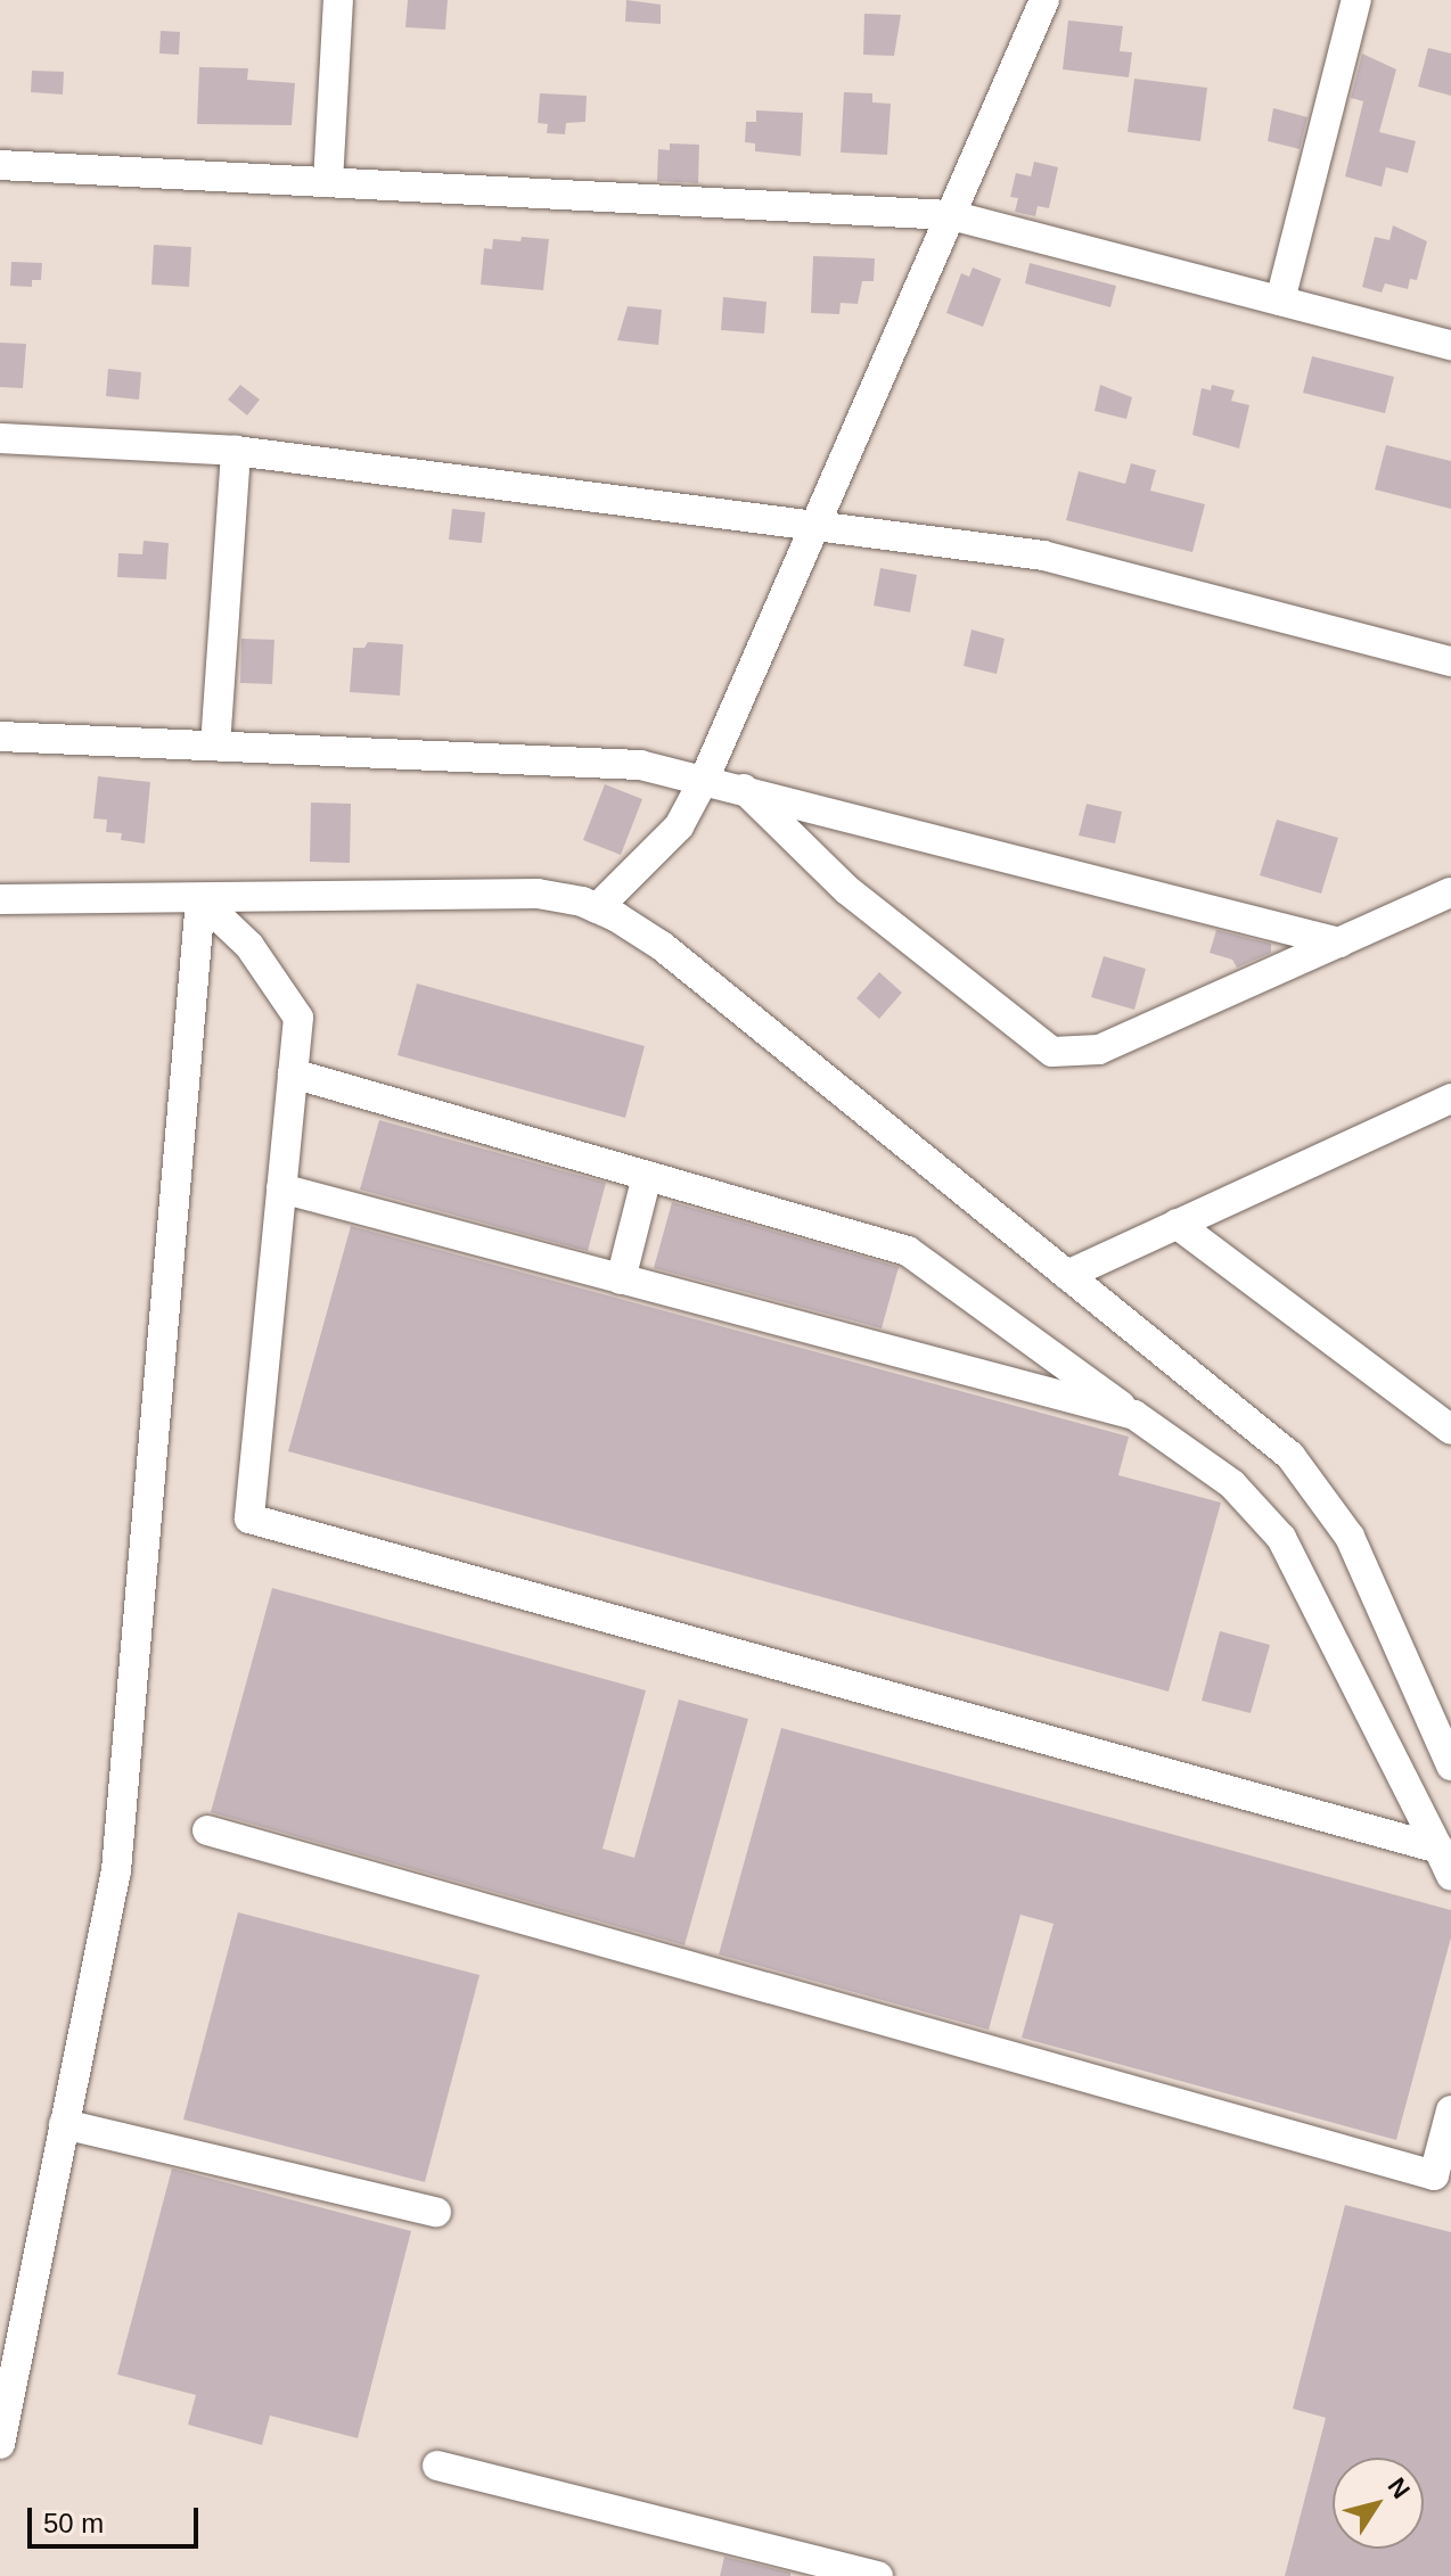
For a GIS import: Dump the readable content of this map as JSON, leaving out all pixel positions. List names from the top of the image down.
{
  "scale_bar": "50 m",
  "north": "top right"
}
